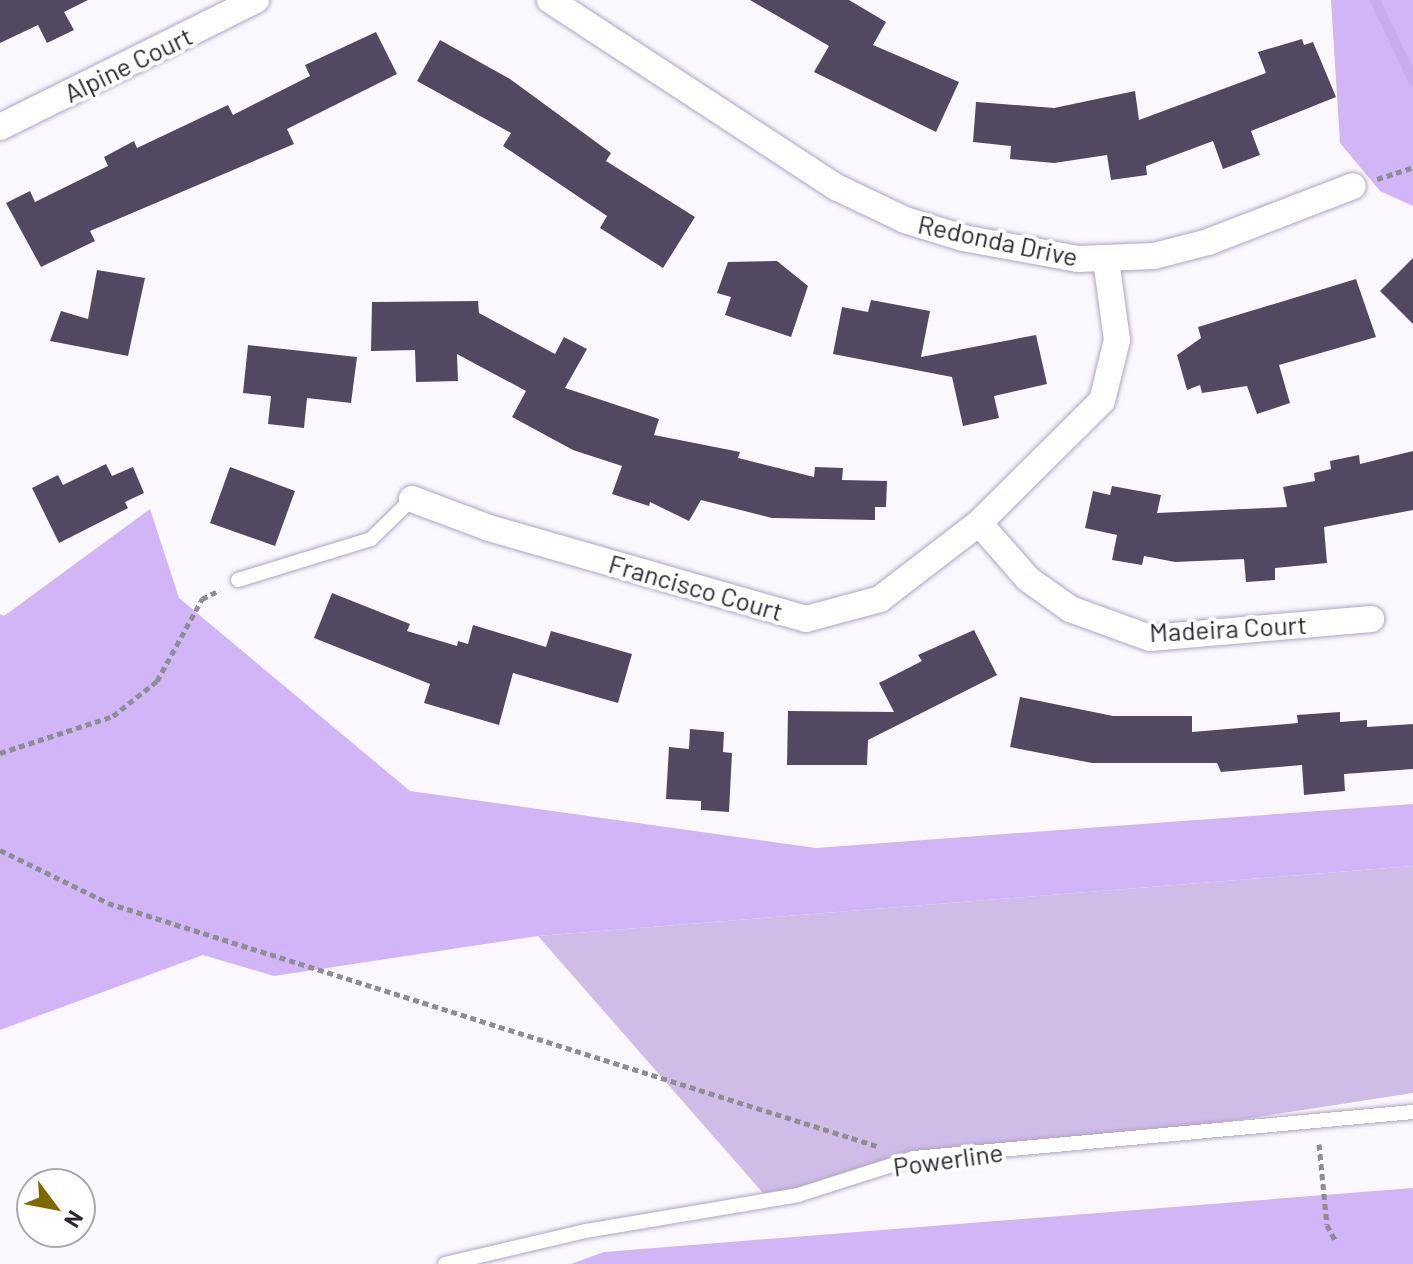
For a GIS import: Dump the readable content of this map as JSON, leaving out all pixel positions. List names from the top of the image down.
{
  "streets": {
    "street": [
      "Alpine Court",
      "Redonda Drive",
      "Francisco Court",
      "Madeira Court"
    ],
    "lane": ["Powerline"]
  },
  "crossings": [
    ["Redonda Drive", "Francisco Court"],
    ["Francisco Court", "Madeira Court"]
  ],
  "north": "bottom right"
}
